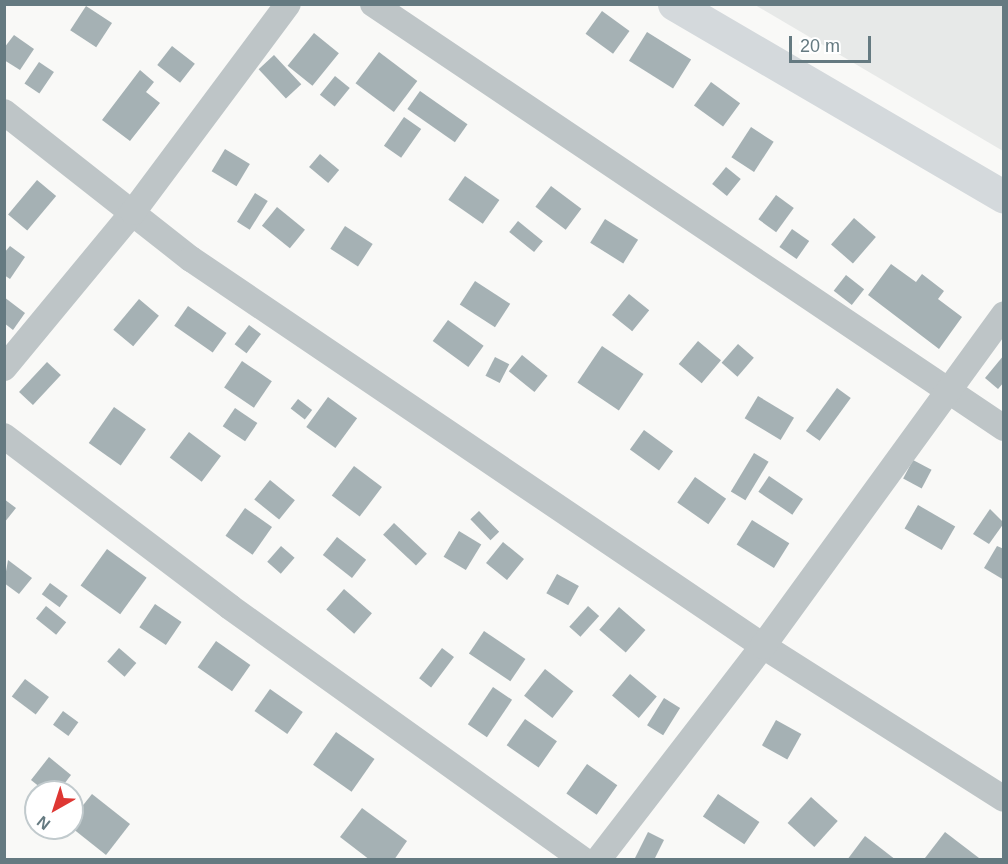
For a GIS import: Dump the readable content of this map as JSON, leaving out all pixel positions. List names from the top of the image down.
{
  "scale_bar": "20 m",
  "north": "bottom left"
}
